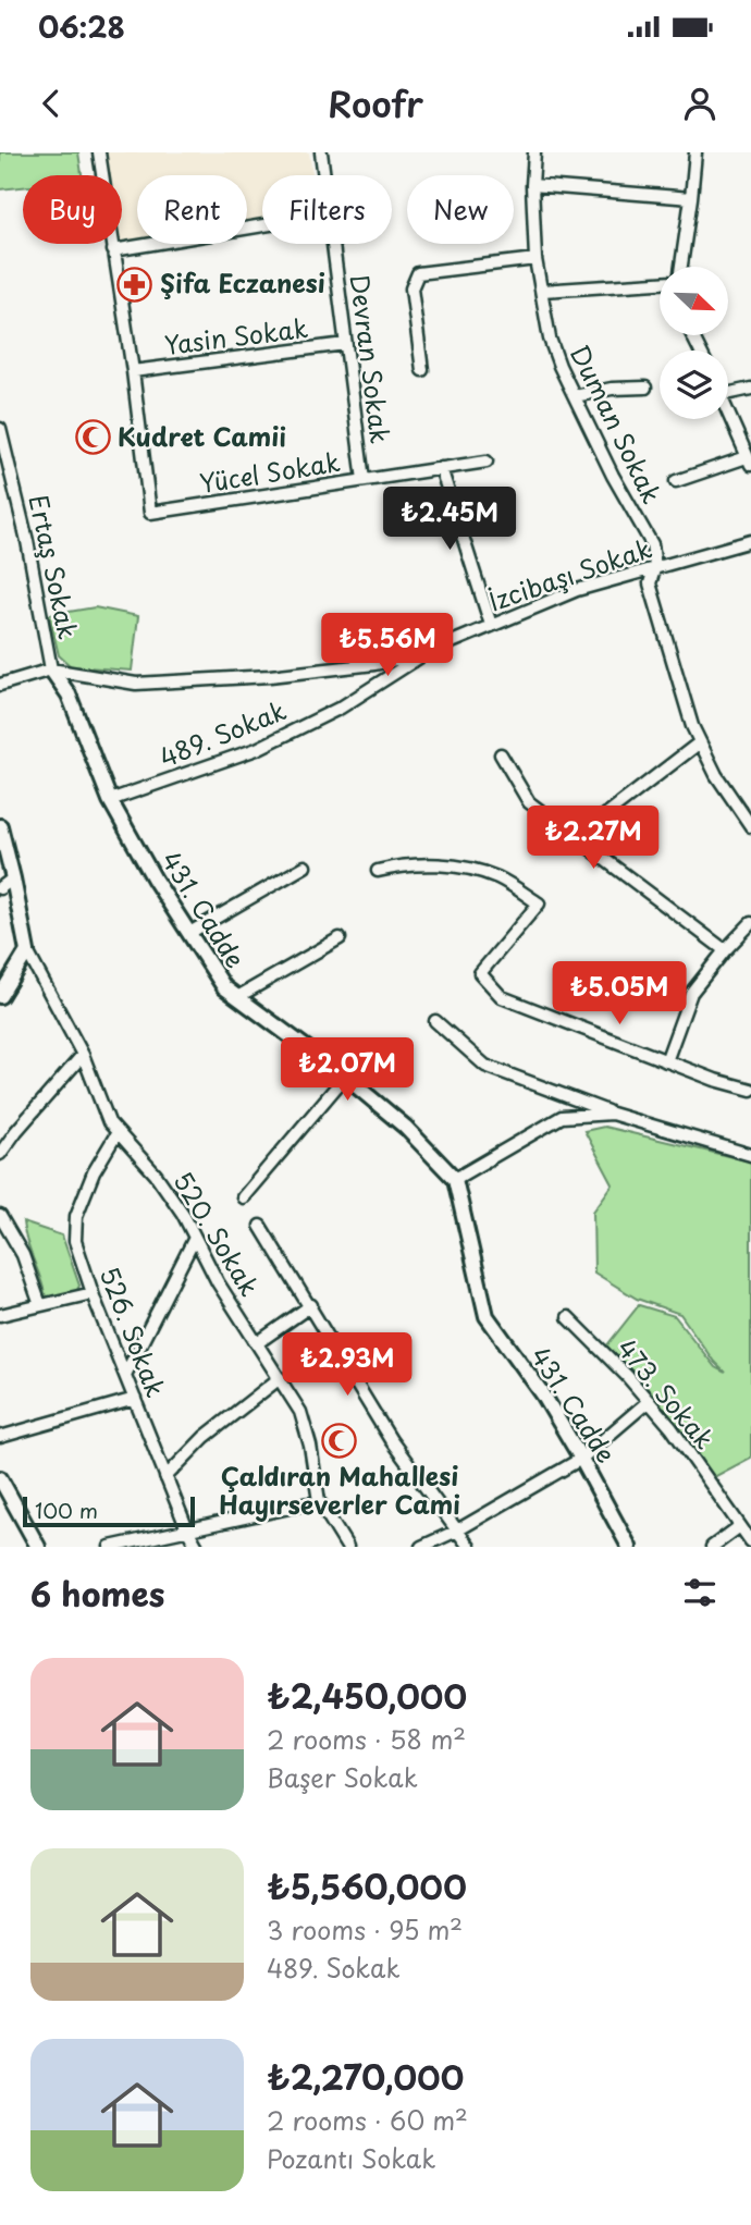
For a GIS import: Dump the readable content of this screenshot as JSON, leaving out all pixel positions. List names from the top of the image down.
{
  "streets": {
    "street": [
      "Yasin Sokak",
      "Devran Sokak",
      "Duman Sokak",
      "Yücel Sokak",
      "Ertaş Sokak",
      "İzcibaşı Sokak",
      "489. Sokak",
      "431. Cadde",
      "520. Sokak",
      "526. Sokak",
      "473. Sokak"
    ]
  },
  "crossings": [
    ["Yasin Sokak", "Devran Sokak"],
    ["Yasin Sokak", "Yücel Sokak"],
    ["Devran Sokak", "Yücel Sokak"],
    ["Duman Sokak", "İzcibaşı Sokak"],
    ["Ertaş Sokak", "İzcibaşı Sokak"],
    ["Ertaş Sokak", "431. Cadde"],
    ["İzcibaşı Sokak", "489. Sokak"],
    ["İzcibaşı Sokak", "431. Cadde"],
    ["489. Sokak", "431. Cadde"],
    ["520. Sokak", "526. Sokak"]
  ],
  "places": {
    "pharmacy": ["Şifa Eczanesi"],
    "mosque": ["Kudret Camii", "Çaldıran Mahallesi Hayırseverler Cami"]
  },
  "scale_bar": "100 m",
  "north": "bottom right",
  "page": {
    "status": "06:28",
    "header": "Roofr",
    "chip": [
      "Buy",
      "Rent",
      "Filters",
      "New"
    ],
    "price": [
      "₺2.45M",
      "₺5.56M",
      "₺2.27M",
      "₺5.05M",
      "₺2.07M",
      "₺2.93M"
    ],
    "scale": "100 m",
    "heading": "6 homes",
    "list": [
      {
        "name": "₺2,450,000",
        "note": "2 rooms · 58 m² · Başer Sokak"
      },
      {
        "name": "₺5,560,000",
        "note": "3 rooms · 95 m² · 489. Sokak"
      },
      {
        "name": "₺2,270,000",
        "note": "2 rooms · 60 m² · Pozantı Sokak"
      }
    ]
  }
}
